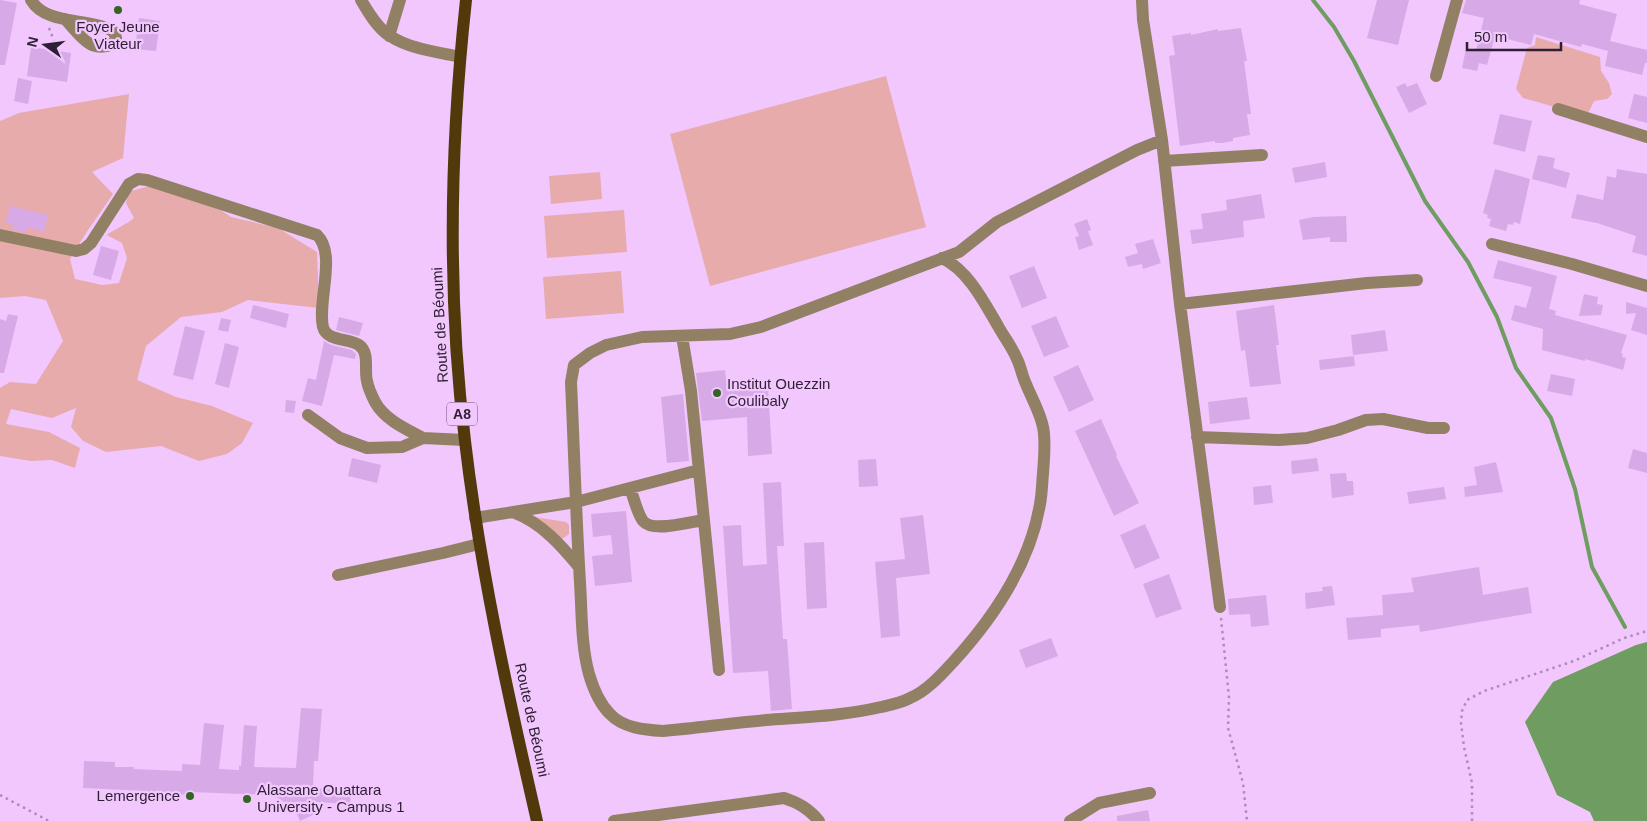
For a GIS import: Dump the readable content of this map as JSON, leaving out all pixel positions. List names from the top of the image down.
{
  "streets": {
    "main road": ["Route de Béoumi", "A8"]
  },
  "places": [
    "Foyer Jeune Viateur",
    "Institut Ouezzin Coulibaly",
    "Lemergence",
    "Alassane Ouattara University - Campus 1"
  ],
  "scale_bar": "50 m",
  "north": "left"
}
